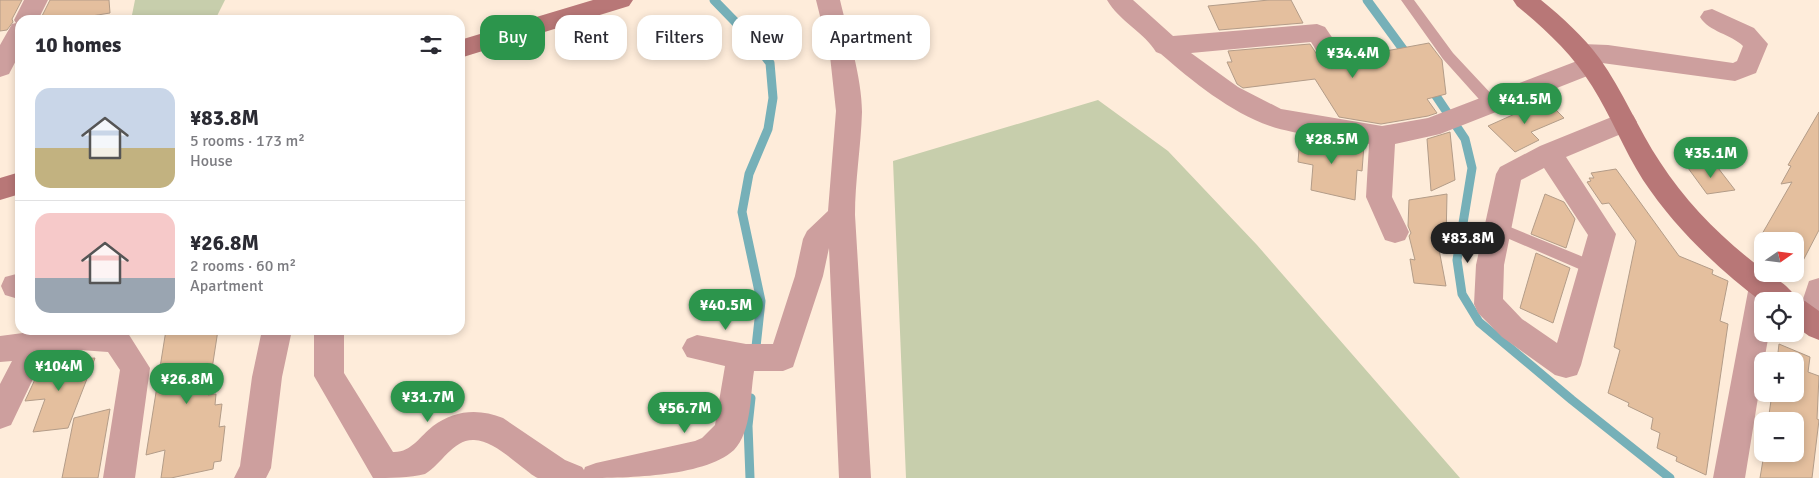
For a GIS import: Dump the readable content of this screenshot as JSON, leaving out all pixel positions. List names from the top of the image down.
{
  "north": "right",
  "page": {
    "chip": [
      "Buy",
      "Rent",
      "Filters",
      "New",
      "Apartment"
    ],
    "heading": "10 homes",
    "price": [
      "¥34.4M",
      "¥41.5M",
      "¥28.5M",
      "¥35.1M",
      "¥83.8M",
      "¥40.5M",
      "¥104M",
      "¥26.8M",
      "¥31.7M",
      "¥56.7M"
    ],
    "list": [
      {
        "name": "¥83.8M",
        "note": "5 rooms · 173 m² · House"
      },
      {
        "name": "¥26.8M",
        "note": "2 rooms · 60 m² · Apartment"
      }
    ],
    "map_buttons": ["+", "−"]
  }
}
